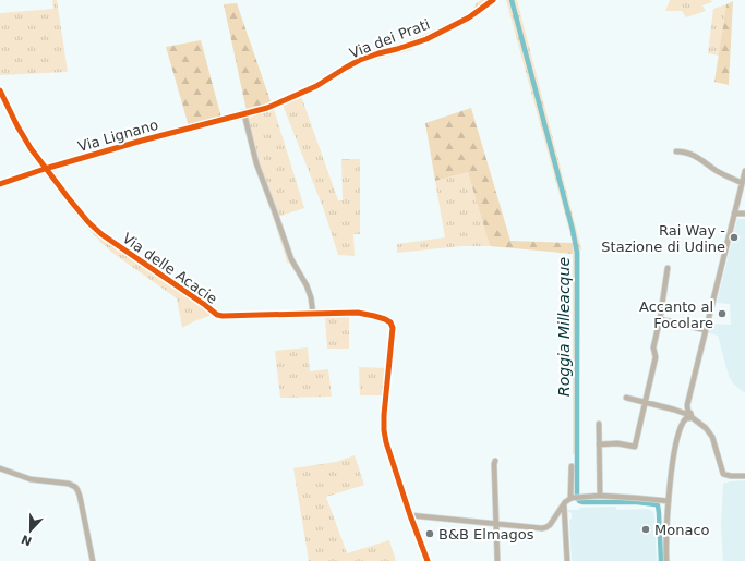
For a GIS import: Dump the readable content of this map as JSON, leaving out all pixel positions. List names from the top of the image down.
{
  "streets": {
    "street": ["Via dei Prati", "Via Lignano", "Via delle Acacie"]
  },
  "crossings": [
    ["Via dei Prati", "Via Lignano"],
    ["Via Lignano", "Via delle Acacie"]
  ],
  "water": ["Roggia Milleacque"],
  "places": [
    "Rai Way - Stazione di Udine",
    "Accanto al Focolare",
    "Monaco",
    "B&B Elmagos"
  ],
  "north": "bottom"
}
